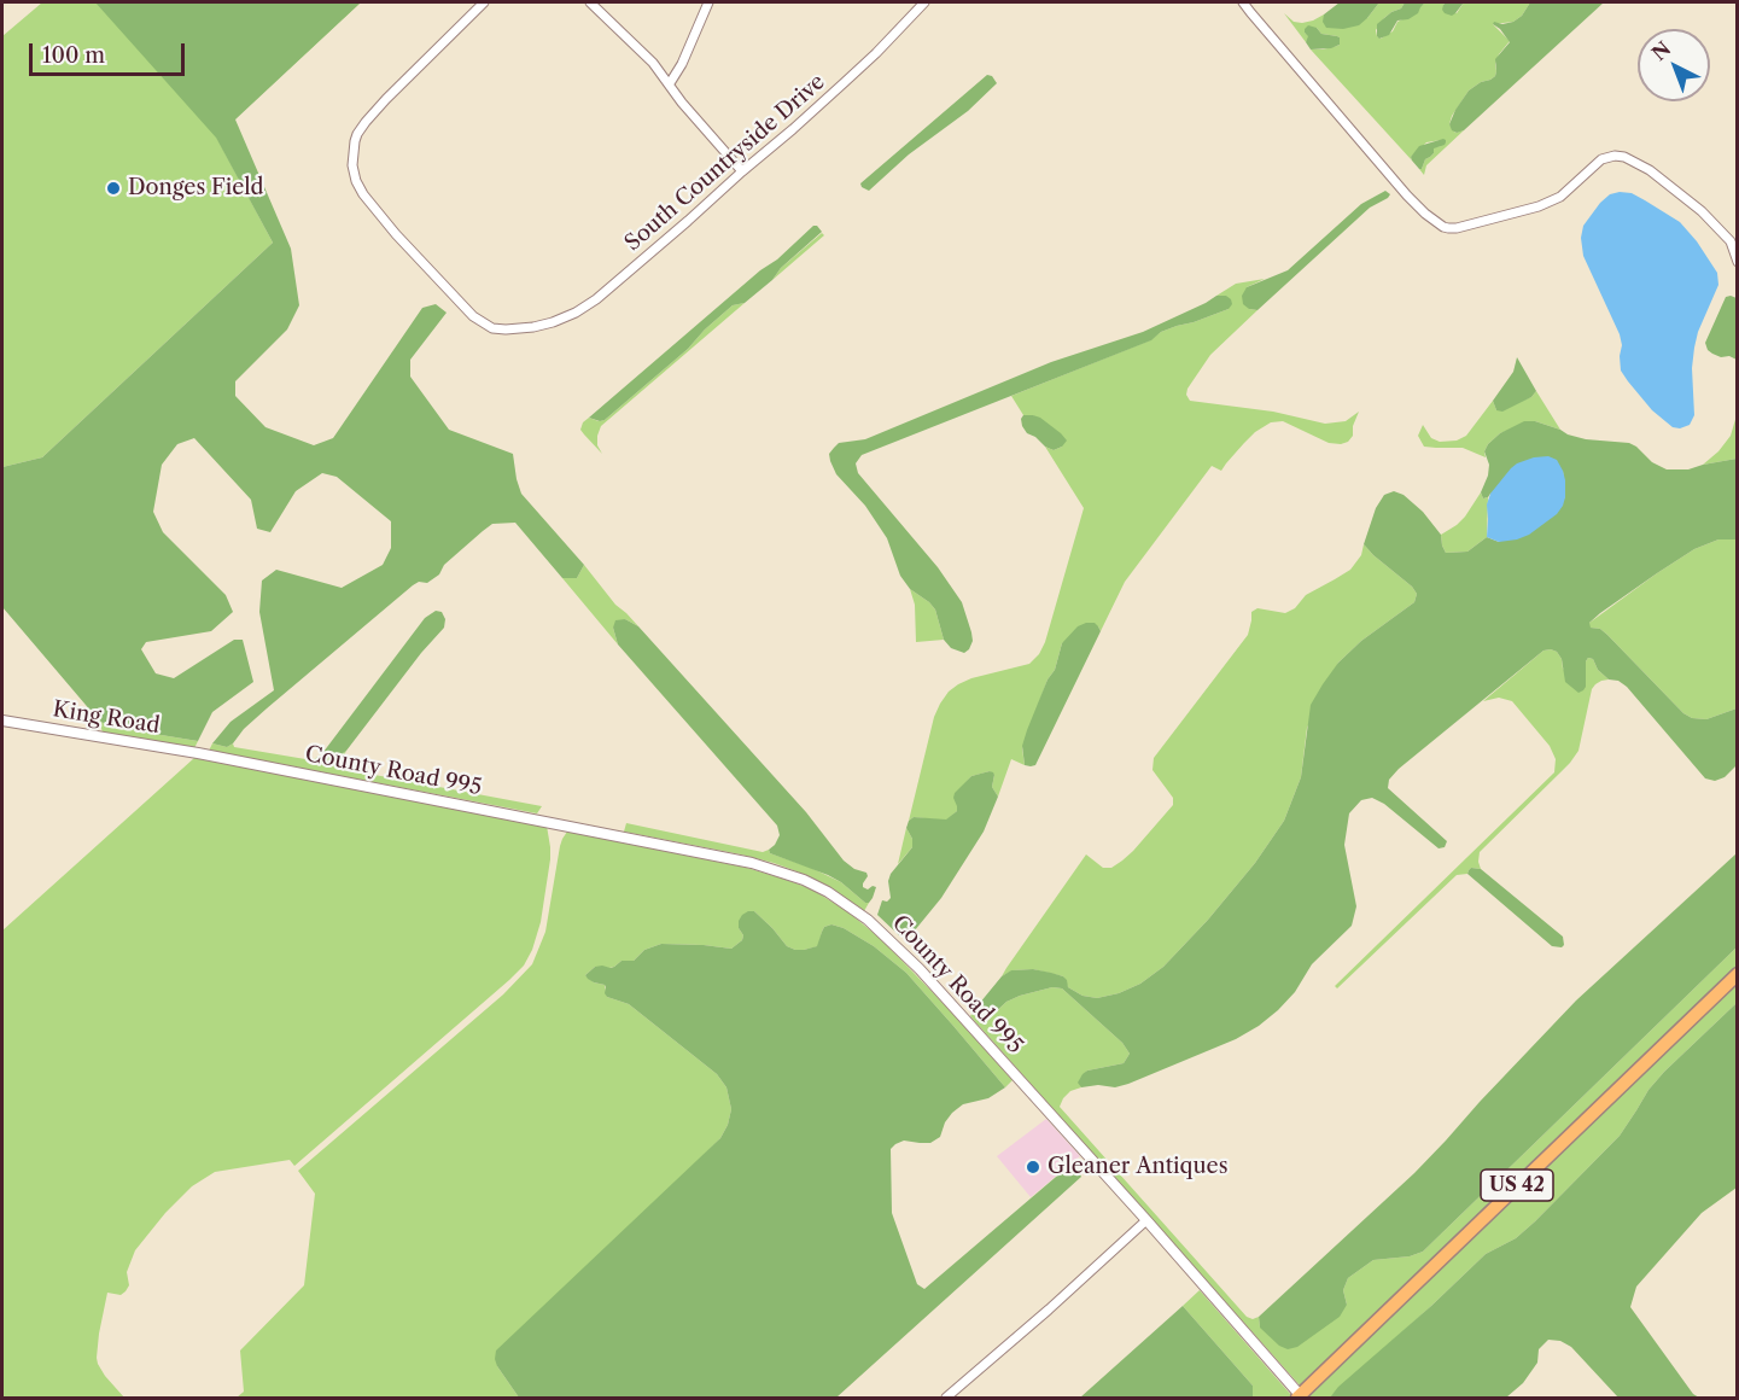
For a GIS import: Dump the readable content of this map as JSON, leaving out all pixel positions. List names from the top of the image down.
{
  "streets": {
    "main road": ["US 42"],
    "street": ["South Countryside Drive", "King Road", "County Road 995"]
  },
  "crossings": [
    ["King Road", "County Road 995"],
    ["County Road 995", "US 42"]
  ],
  "places": ["Donges Field", "Gleaner Antiques"],
  "scale_bar": "100 m",
  "north": "top left"
}
